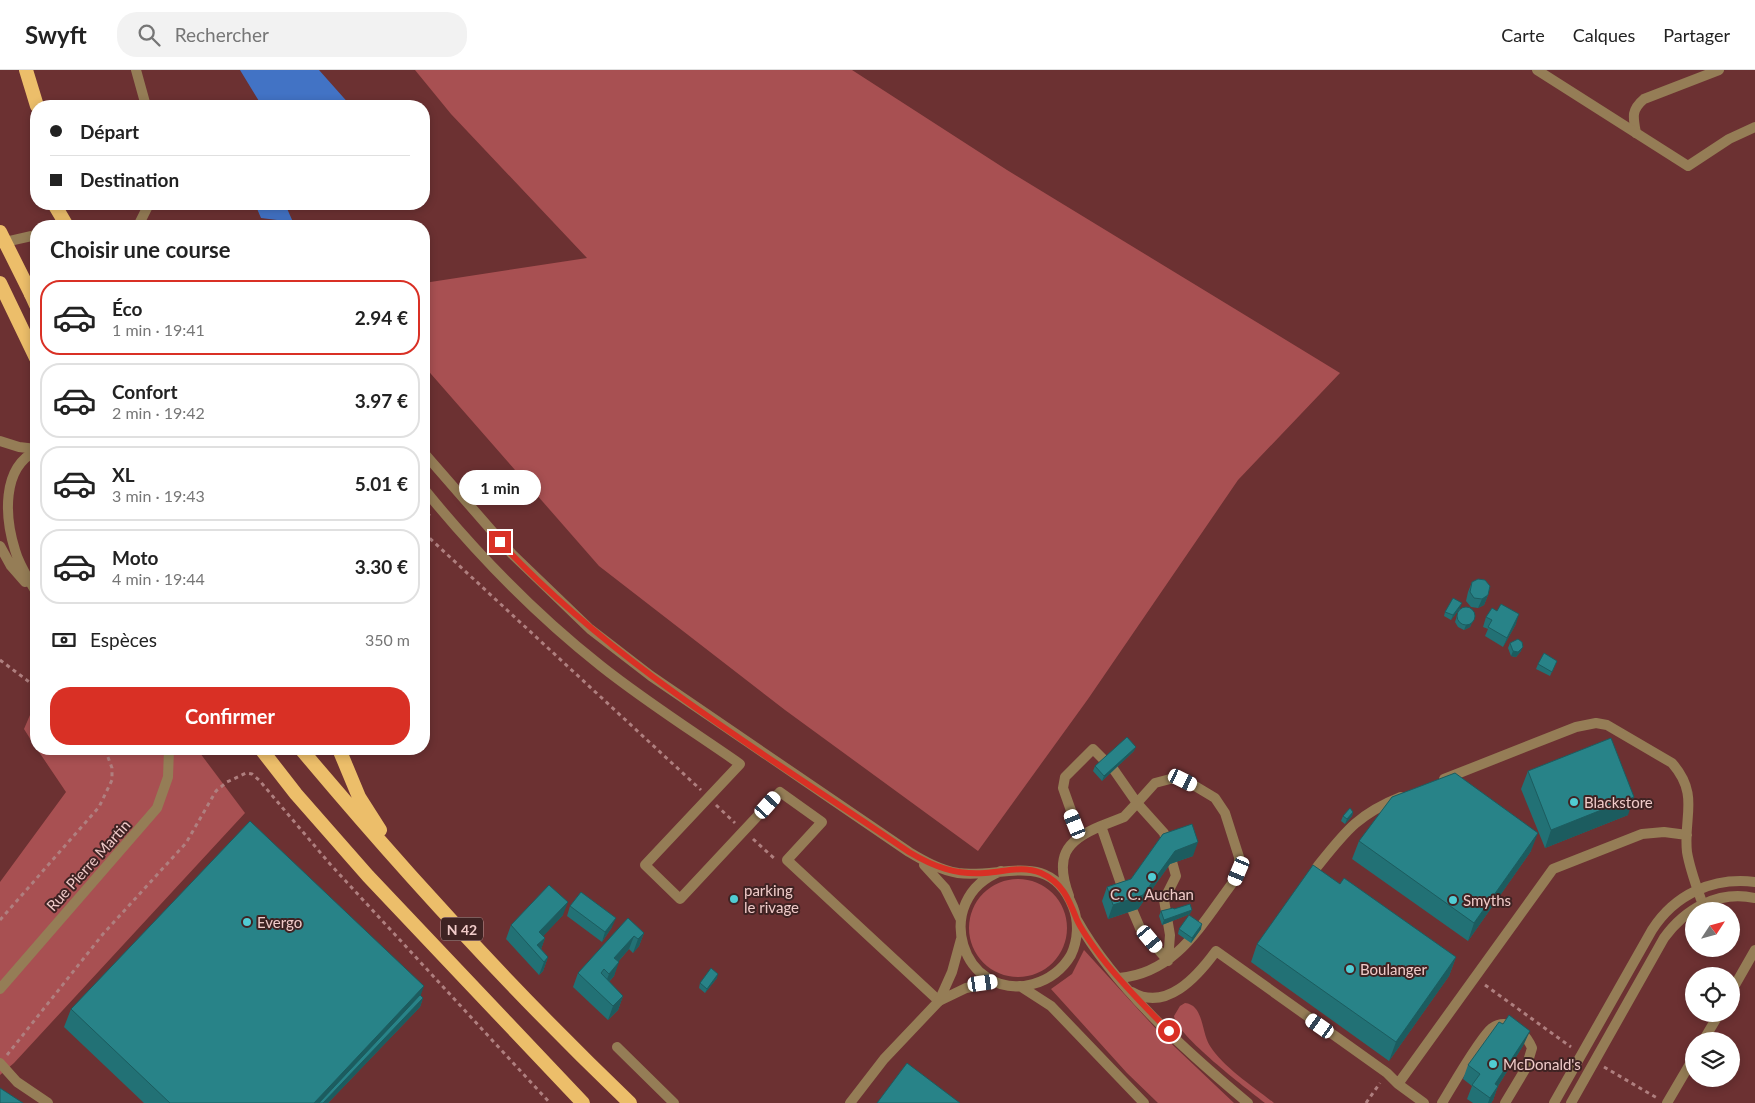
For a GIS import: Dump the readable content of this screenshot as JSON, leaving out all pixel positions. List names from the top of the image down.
{
  "streets": {
    "highway": ["N 42"],
    "street": ["Rue Pierre Martin"]
  },
  "places": [
    "Blackstore",
    "C. C. Auchan",
    "parking le rivage",
    "Smyths",
    "Evergo",
    "Boulanger",
    "McDonald's"
  ],
  "north": "top right",
  "page": {
    "header": "Swyft",
    "search": "Rechercher",
    "nav": ["Carte", "Calques", "Partager"],
    "banner": ["Départ", "Destination"],
    "heading": "Choisir une course",
    "list": [
      {
        "name": "Éco",
        "note": "1 min · 19:41",
        "value": "2.94 €"
      },
      {
        "name": "Confort",
        "note": "2 min · 19:42",
        "value": "3.97 €"
      },
      {
        "name": "XL",
        "note": "3 min · 19:43",
        "value": "5.01 €"
      },
      {
        "name": "Moto",
        "note": "4 min · 19:44",
        "value": "3.30 €"
      }
    ],
    "bubble": "1 min",
    "pay": ["Espèces", "350 m"],
    "buttons": "Confirmer"
  }
}
